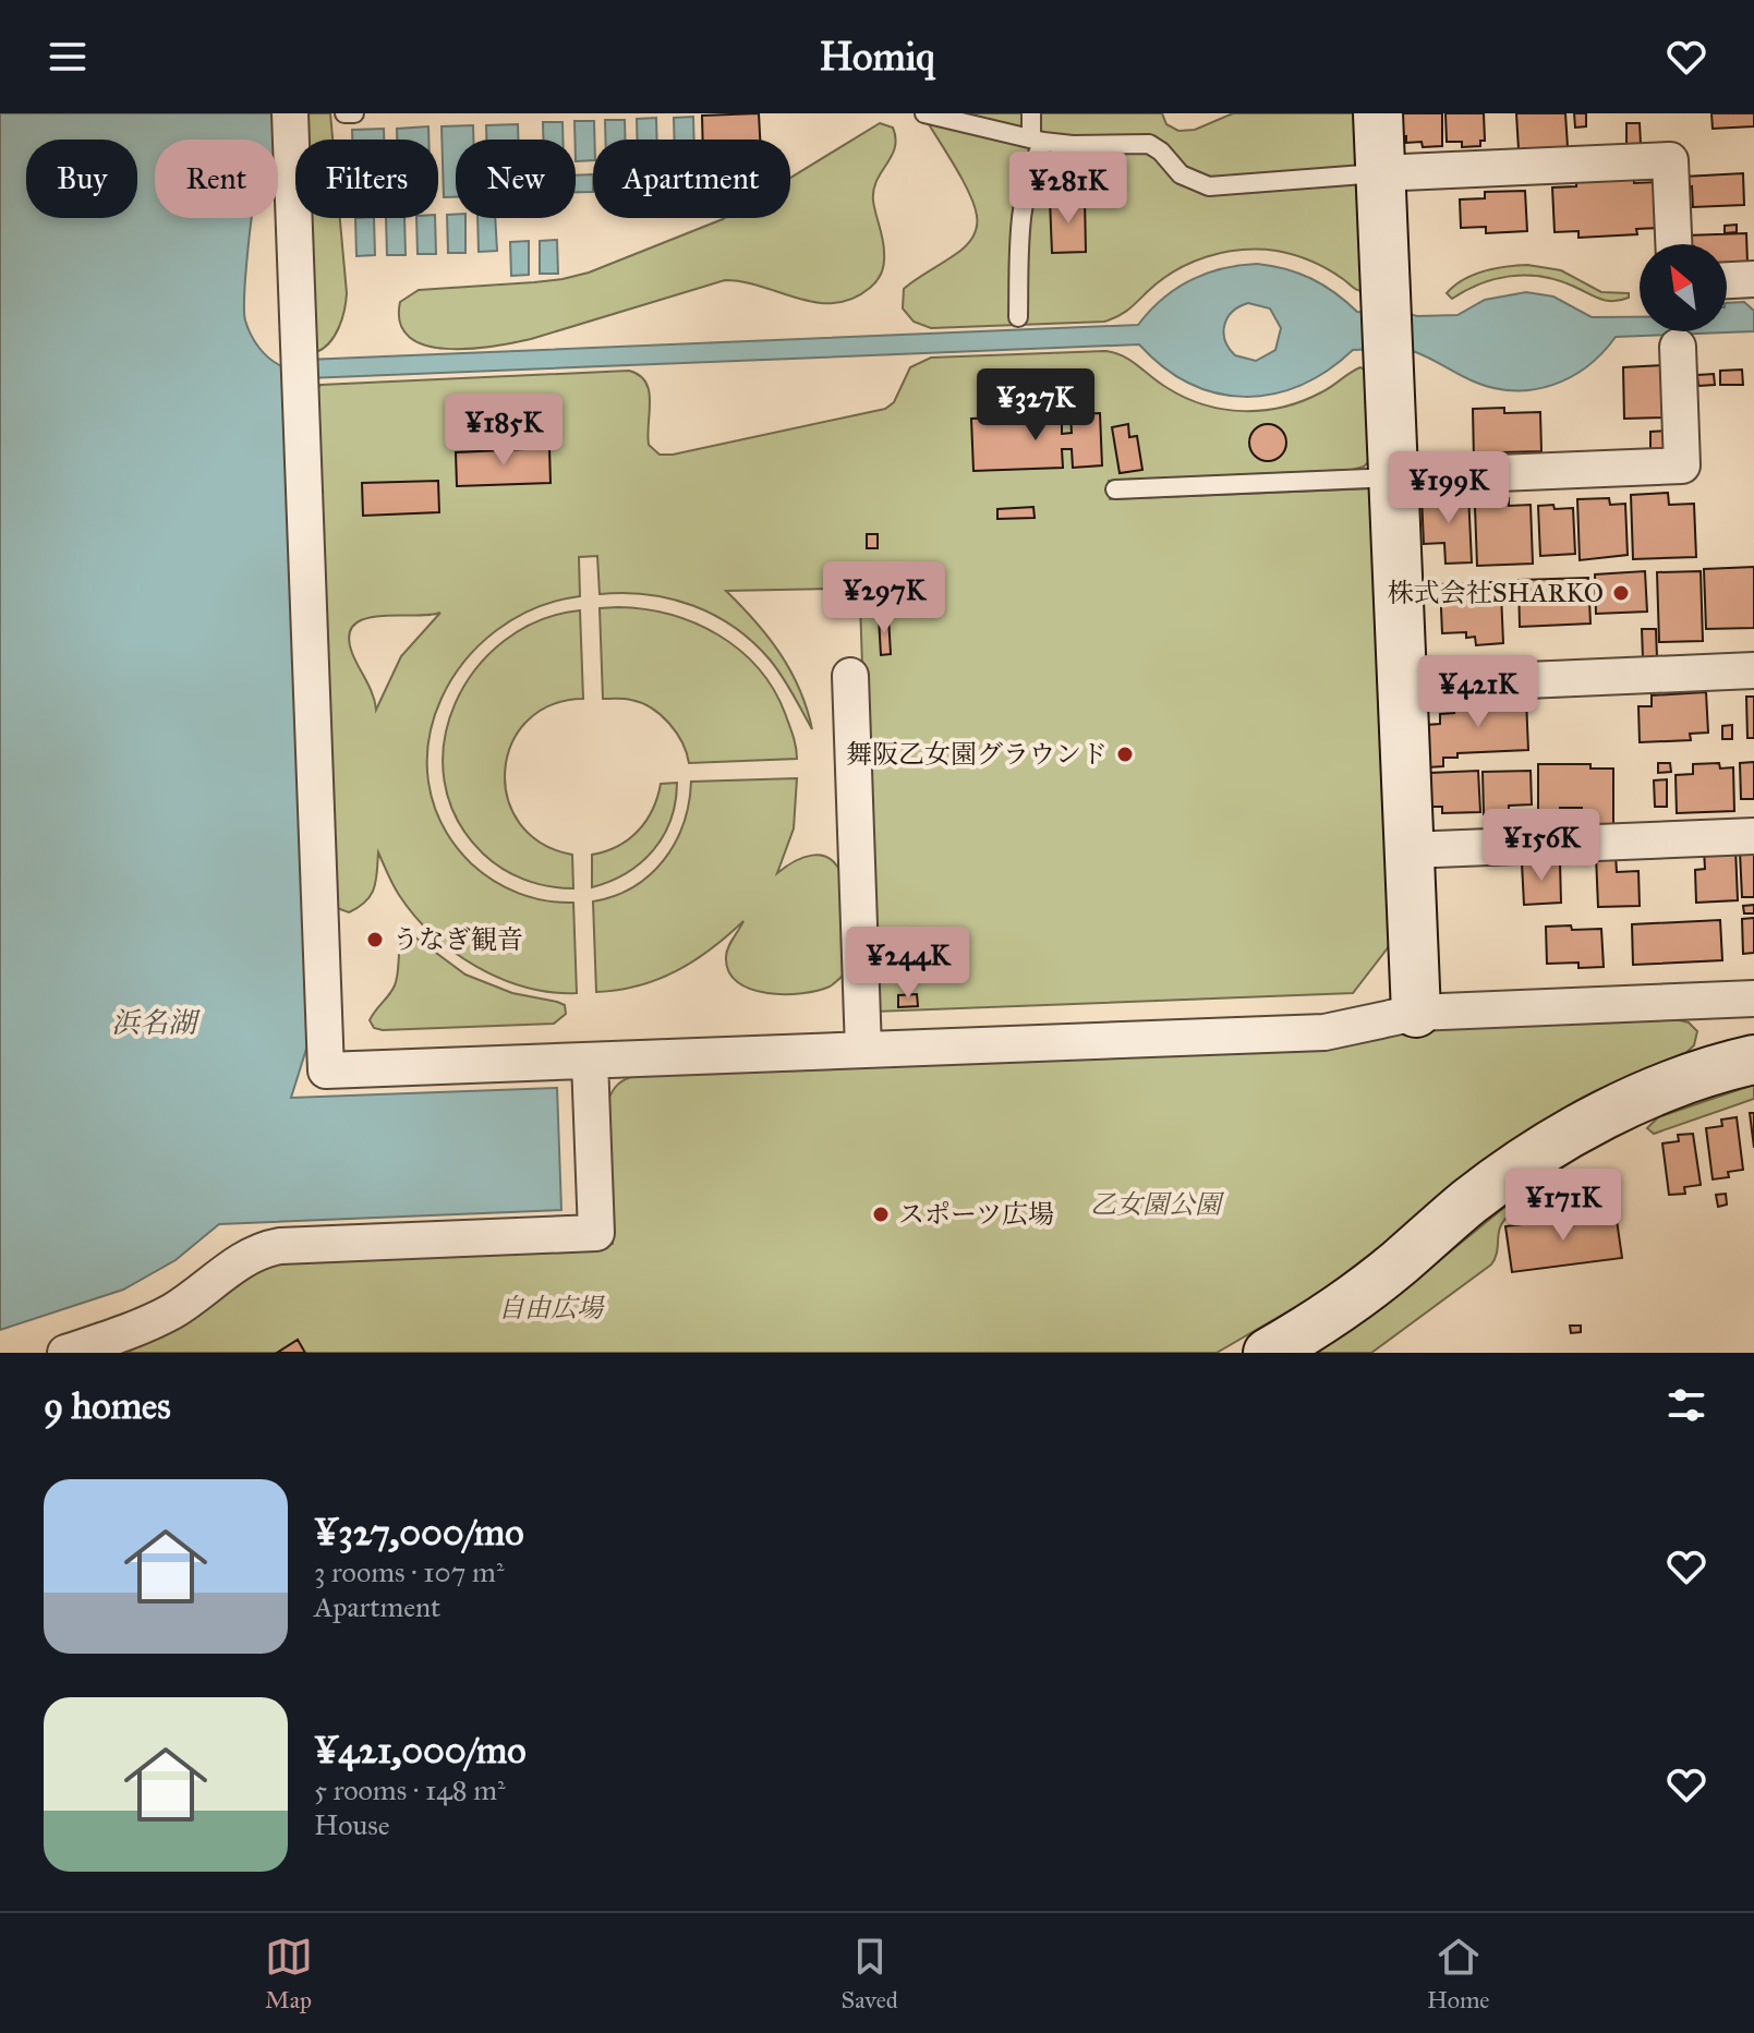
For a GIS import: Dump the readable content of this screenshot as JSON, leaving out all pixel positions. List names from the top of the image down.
{
  "water": ["浜名湖"],
  "parks": ["乙女園公園", "自由広場"],
  "places": [
    "株式会社SHARKO",
    "舞阪乙女園グラウンド",
    "うなぎ観音",
    "スポーツ広場"
  ],
  "north": "top left",
  "page": {
    "header": "Homiq",
    "chip": [
      "Buy",
      "Rent",
      "Filters",
      "New",
      "Apartment"
    ],
    "price": [
      "¥281K",
      "¥327K",
      "¥185K",
      "¥199K",
      "¥297K",
      "¥421K",
      "¥156K",
      "¥244K",
      "¥171K"
    ],
    "heading": "9 homes",
    "list": [
      {
        "name": "¥327,000/mo",
        "note": "3 rooms · 107 m² · Apartment"
      },
      {
        "name": "¥421,000/mo",
        "note": "5 rooms · 148 m² · House"
      }
    ],
    "tabs": ["Map", "Saved", "Home"]
  }
}
